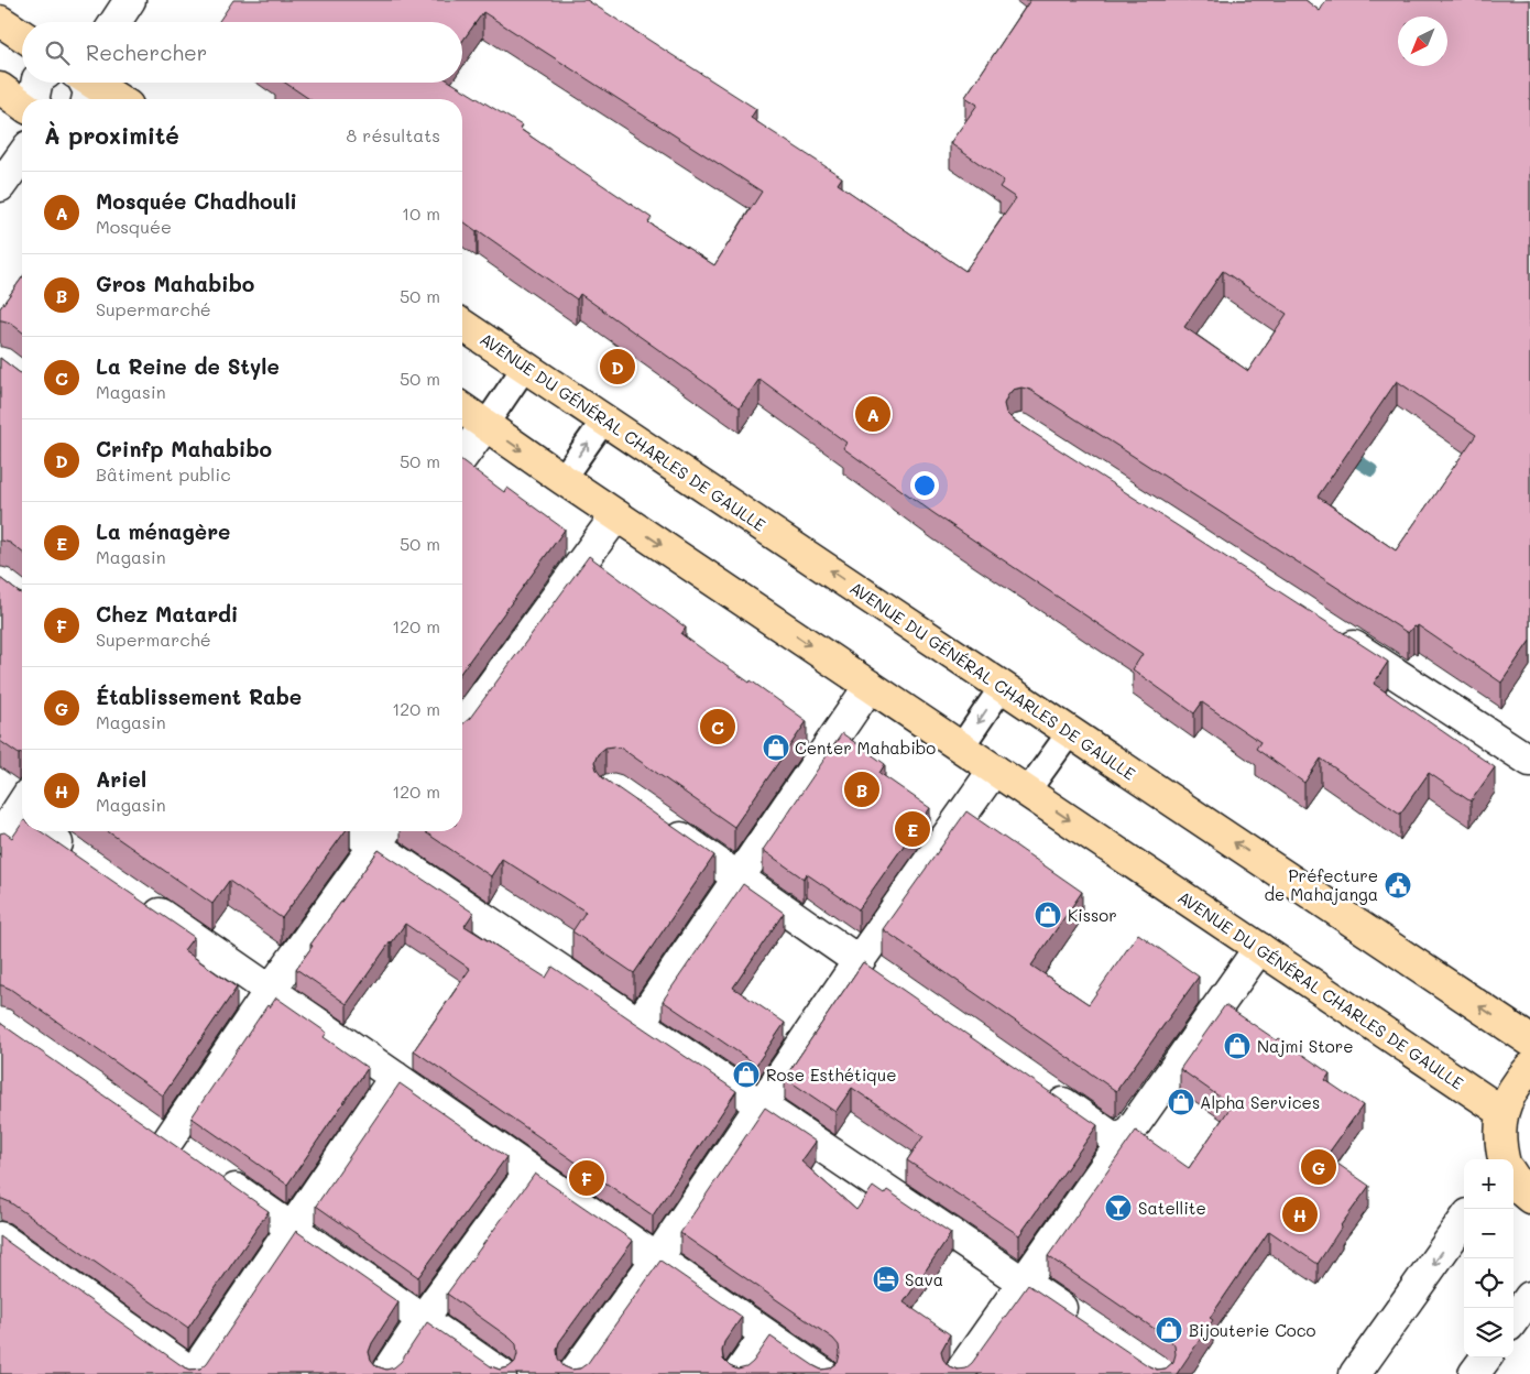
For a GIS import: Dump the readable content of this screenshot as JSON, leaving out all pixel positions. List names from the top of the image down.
{
  "streets": {
    "main road": ["AVENUE DU GÉNÉRAL CHARLES DE GAULLE"]
  },
  "places": {
    "shop": [
      "Center Mahabibo",
      "Kissor",
      "Najmi Store",
      "Rose Esthétique",
      "Alpha Services",
      "Bijouterie Coco"
    ],
    "public building": ["Préfecture de Mahajanga"],
    "bar": ["Satellite"],
    "hotel": ["Sava"]
  },
  "north": "bottom left",
  "page": {
    "search": "Rechercher",
    "heading": ["À proximité", "8 résultats"],
    "list": [
      {
        "mark": "A",
        "name": "Mosquée Chadhouli",
        "note": "Mosquée",
        "value": "10 m"
      },
      {
        "mark": "B",
        "name": "Gros Mahabibo",
        "note": "Supermarché",
        "value": "50 m"
      },
      {
        "mark": "C",
        "name": "La Reine de Style",
        "note": "Magasin",
        "value": "50 m"
      },
      {
        "mark": "D",
        "name": "Crinfp Mahabibo",
        "note": "Bâtiment public",
        "value": "50 m"
      },
      {
        "mark": "E",
        "name": "La ménagère",
        "note": "Magasin",
        "value": "50 m"
      },
      {
        "mark": "F",
        "name": "Chez Matardi",
        "note": "Supermarché",
        "value": "120 m"
      },
      {
        "mark": "G",
        "name": "Établissement Rabe",
        "note": "Magasin",
        "value": "120 m"
      },
      {
        "mark": "H",
        "name": "Ariel",
        "note": "Magasin",
        "value": "120 m"
      }
    ],
    "pins": [
      "D",
      "A",
      "C",
      "B",
      "E",
      "G",
      "F",
      "H"
    ],
    "map_buttons": ["+", "−"]
  }
}
